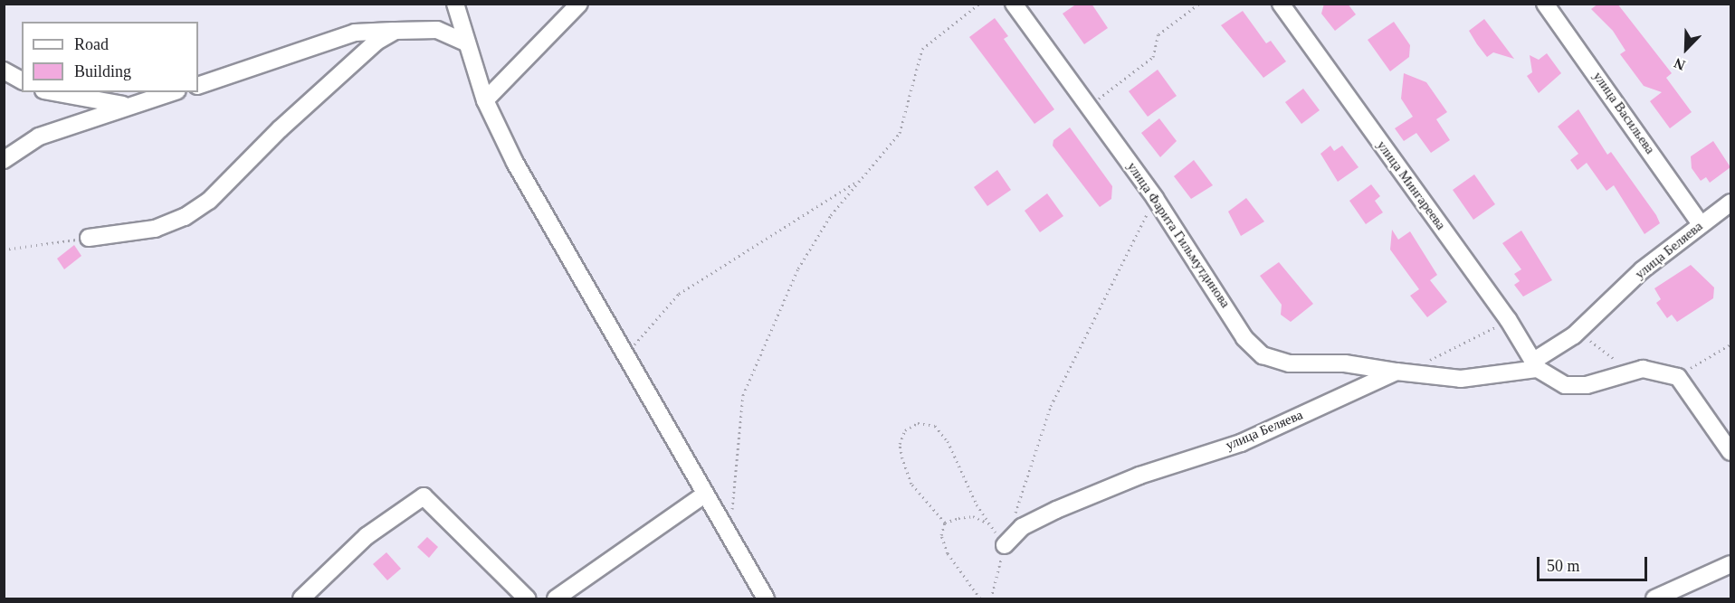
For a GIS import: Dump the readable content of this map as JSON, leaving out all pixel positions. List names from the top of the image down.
{
  "streets": {
    "street": [
      "улица Васильева",
      "улица Мингареева",
      "улица Фарита Гильмутдинова",
      "улица Беляева"
    ]
  },
  "crossings": [
    ["улица Васильева", "улица Беляева"],
    ["улица Мингареева", "улица Беляева"],
    ["улица Фарита Гильмутдинова", "улица Беляева"]
  ],
  "legend": ["Road", "Building"],
  "scale_bar": "50 m",
  "north": "bottom left"
}
